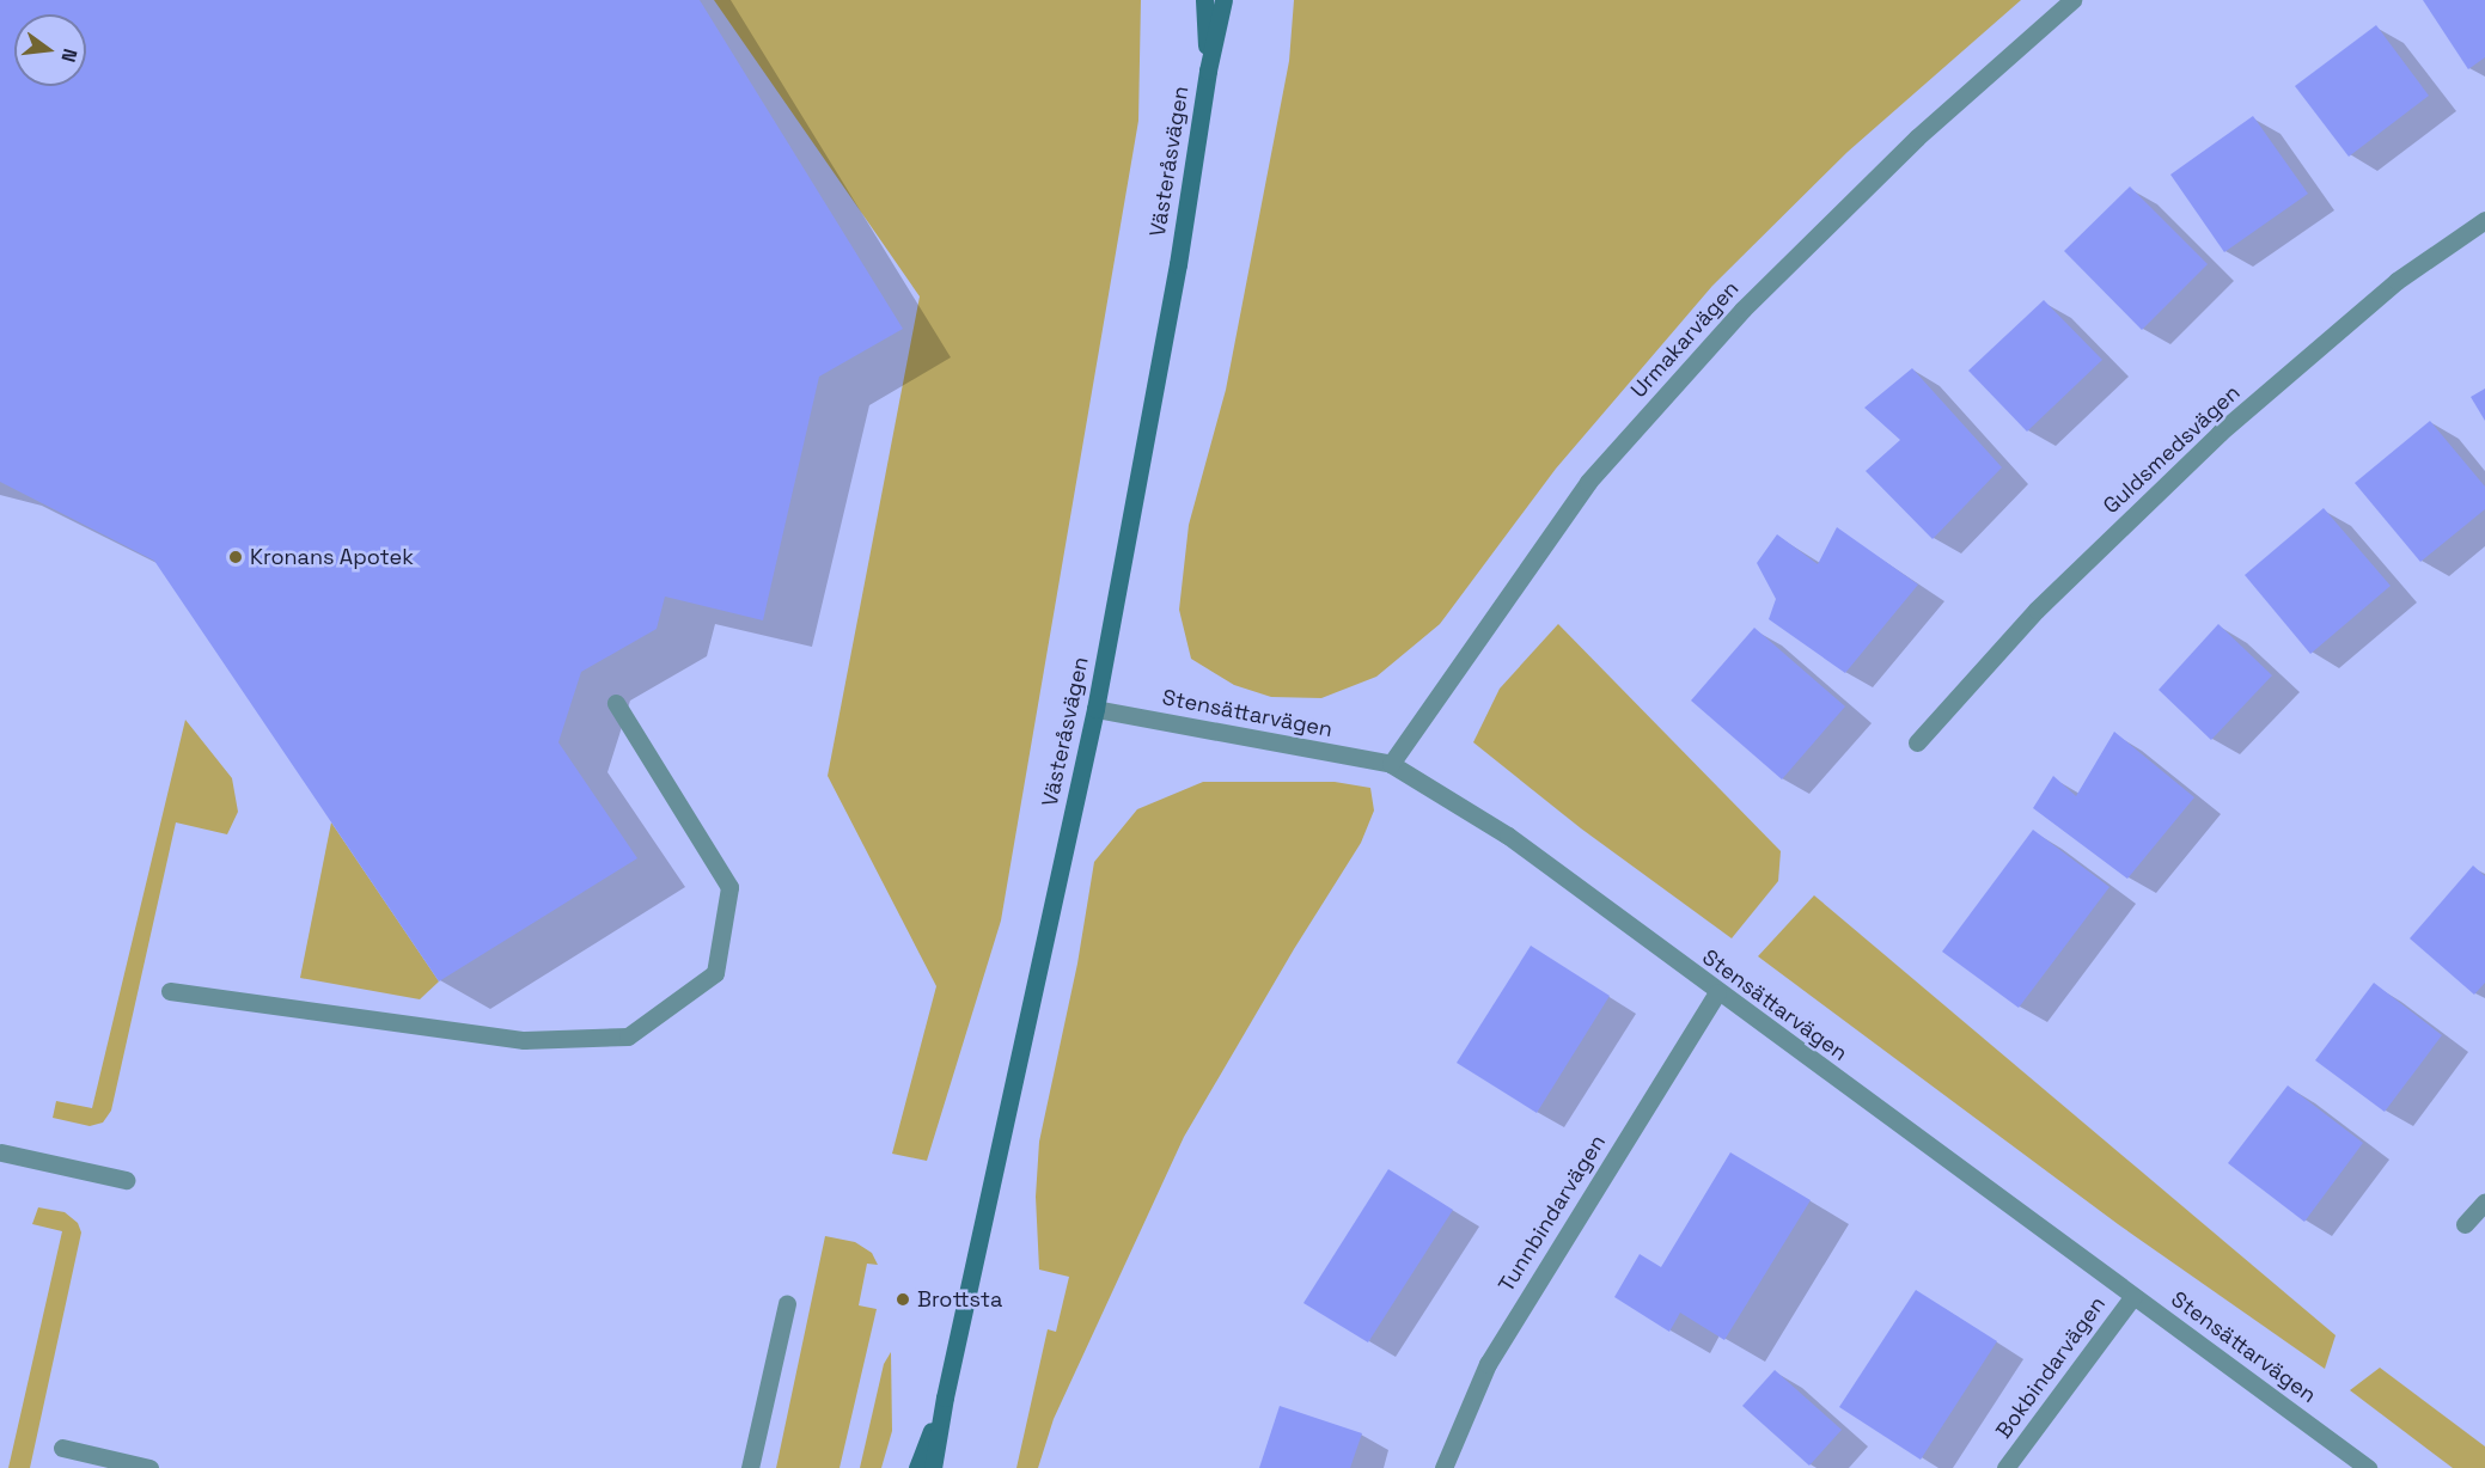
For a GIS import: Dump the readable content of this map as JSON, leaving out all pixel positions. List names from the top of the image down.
{
  "streets": {
    "street": [
      "Västeråsvägen",
      "Urmakarvägen",
      "Guldsmedsvägen",
      "Stensättarvägen",
      "Tunnbindarvägen",
      "Bokbindarvägen"
    ]
  },
  "crossings": [
    ["Västeråsvägen", "Stensättarvägen"],
    ["Urmakarvägen", "Stensättarvägen"],
    ["Stensättarvägen", "Tunnbindarvägen"],
    ["Stensättarvägen", "Bokbindarvägen"]
  ],
  "places": ["Kronans Apotek", "Brottsta"],
  "north": "right"
}
